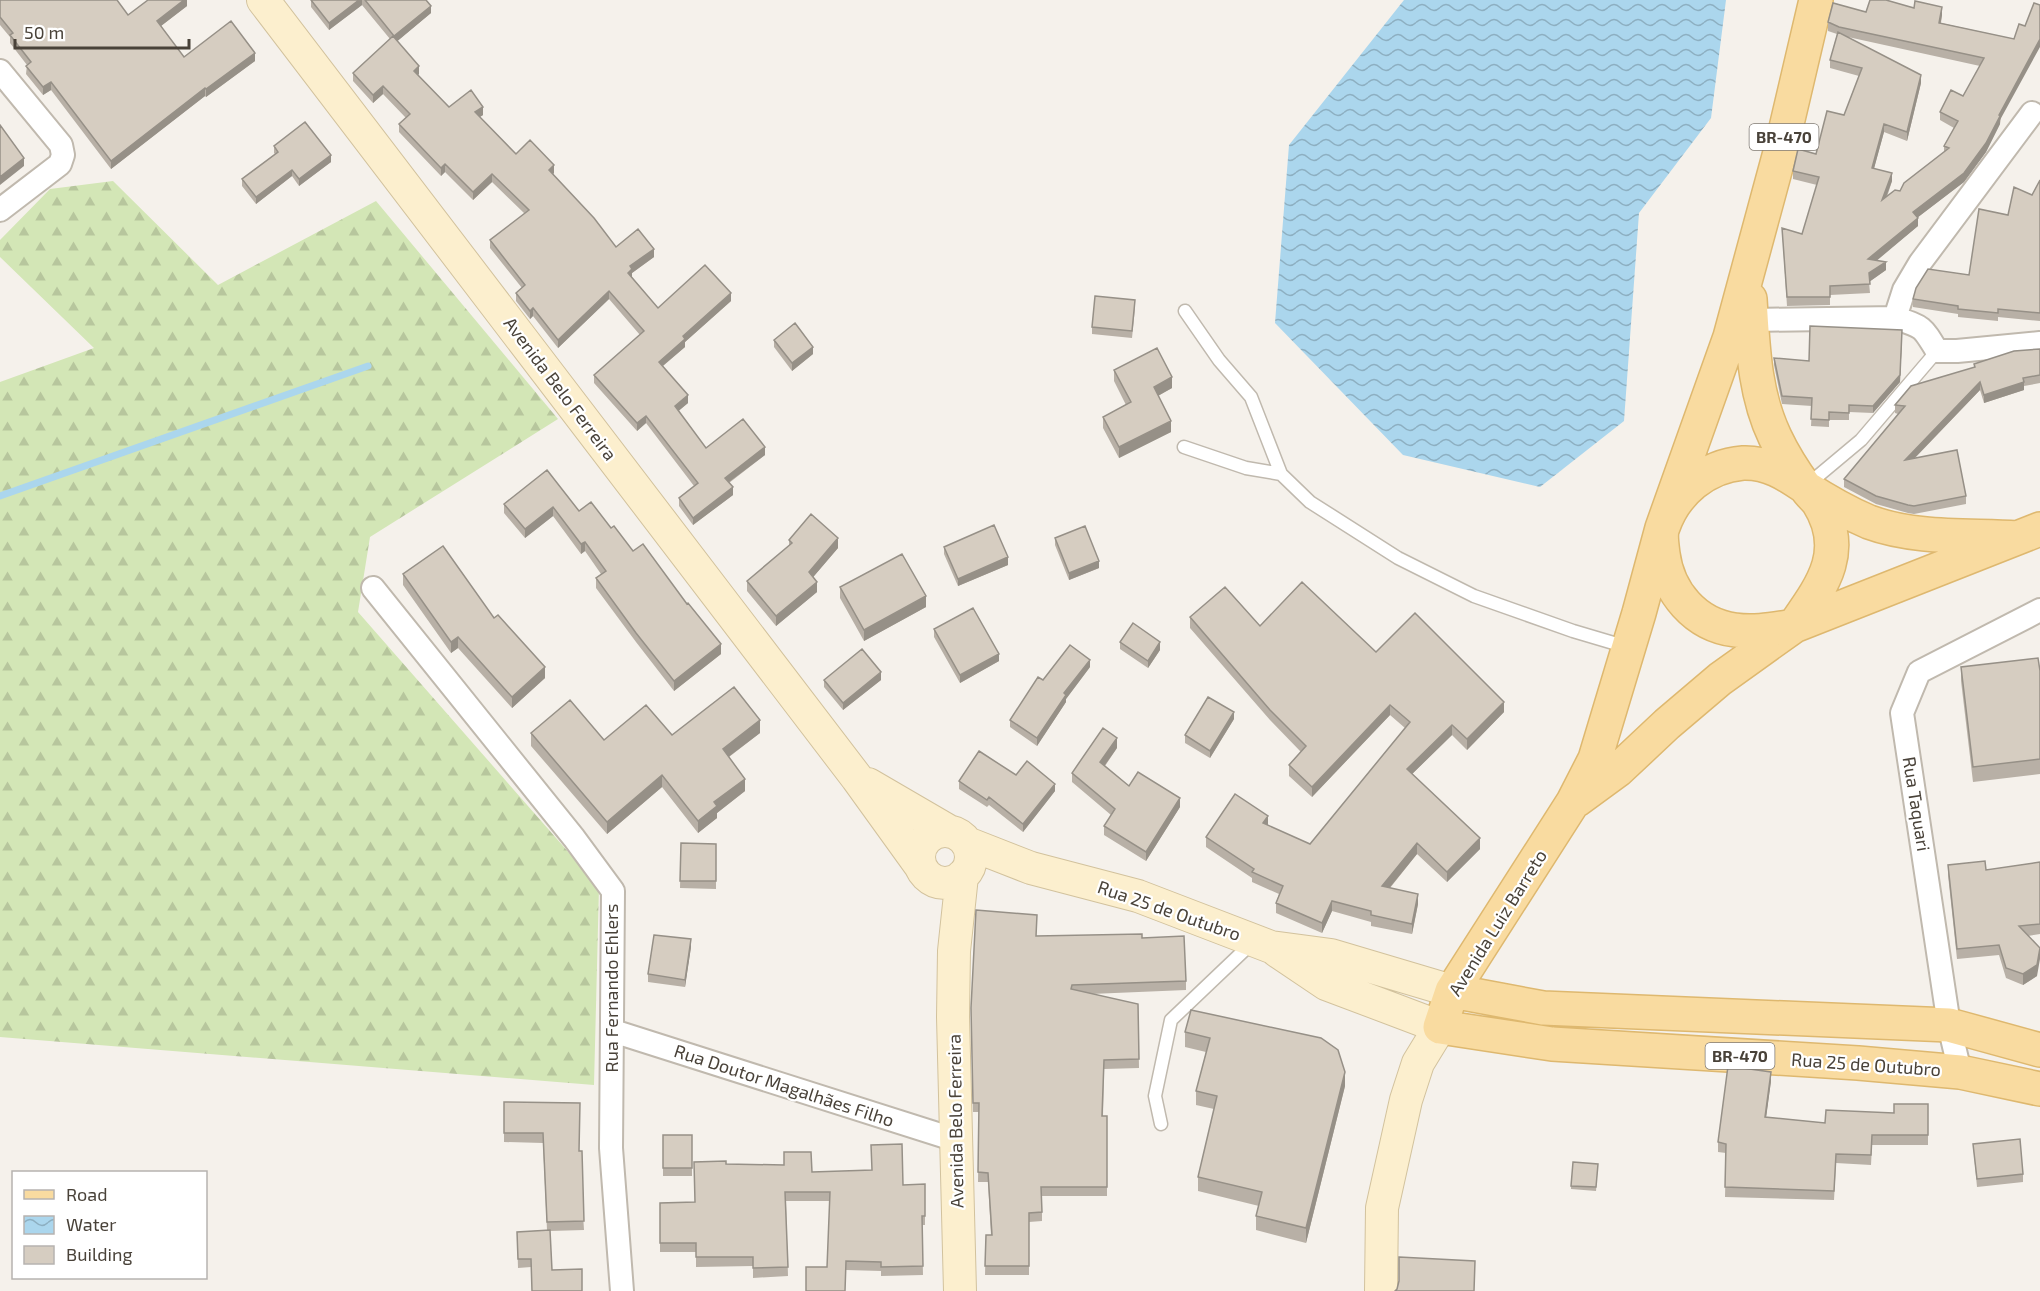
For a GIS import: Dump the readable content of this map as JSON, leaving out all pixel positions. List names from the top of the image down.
{
  "streets": {
    "main road": [
      "BR-470",
      "Avenida Belo Ferreira",
      "Rua 25 de Outubro",
      "Avenida Luiz Barreto"
    ],
    "street": ["Rua Taquari", "Rua Fernando Ehlers", "Rua Doutor Magalhães Filho"]
  },
  "crossings": [
    ["BR-470", "Rua Taquari"],
    ["BR-470", "Avenida Luiz Barreto"],
    ["Avenida Belo Ferreira", "Rua 25 de Outubro"],
    ["Avenida Belo Ferreira", "Rua Doutor Magalhães Filho"],
    ["Rua Taquari", "Rua 25 de Outubro"],
    ["Rua 25 de Outubro", "Avenida Luiz Barreto"],
    ["Rua Fernando Ehlers", "Rua Doutor Magalhães Filho"]
  ],
  "legend": ["Road", "Water", "Building"],
  "scale_bar": "50 m"
}
